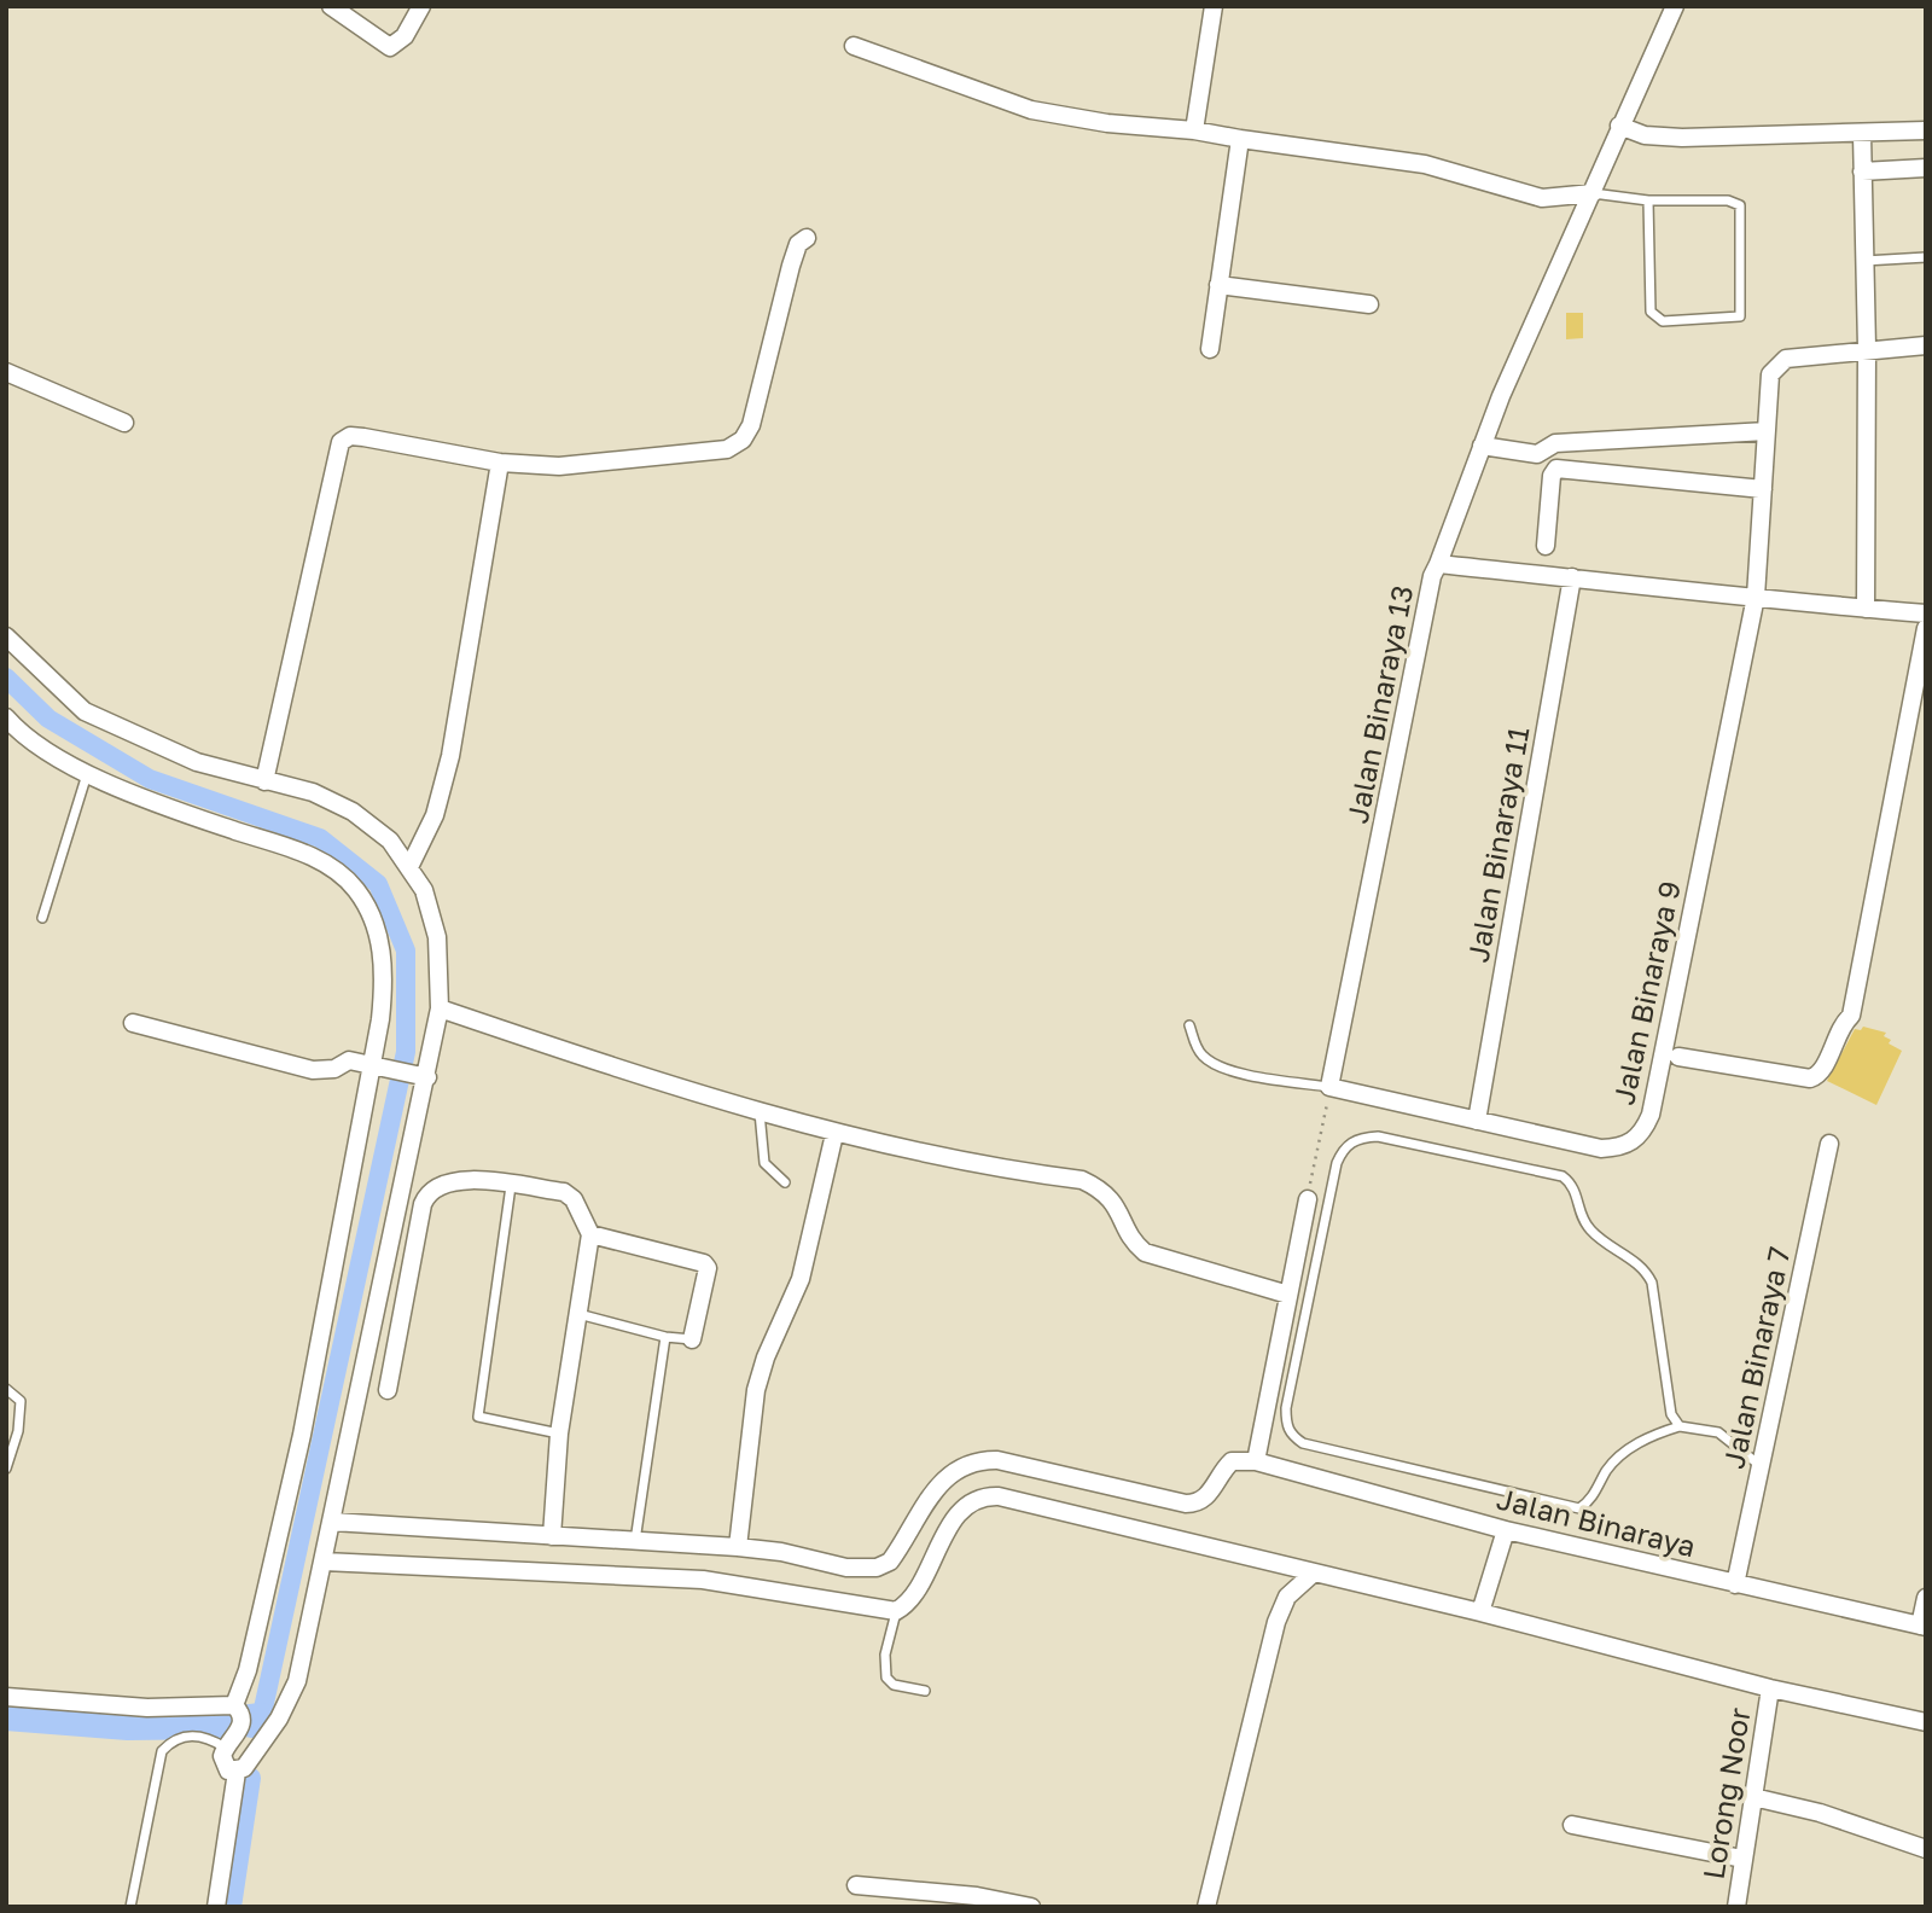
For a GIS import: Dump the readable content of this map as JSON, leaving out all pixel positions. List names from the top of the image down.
{
  "streets": {
    "street": [
      "Jalan Binaraya 13",
      "Jalan Binaraya 11",
      "Jalan Binaraya 9",
      "Jalan Binaraya 7",
      "Jalan Binaraya",
      "Lorong Noor"
    ]
  },
  "crossings": [
    ["Jalan Binaraya 13", "Jalan Binaraya 11"],
    ["Jalan Binaraya 13", "Jalan Binaraya 9"],
    ["Jalan Binaraya 11", "Jalan Binaraya 9"],
    ["Jalan Binaraya 7", "Jalan Binaraya"]
  ]
}
